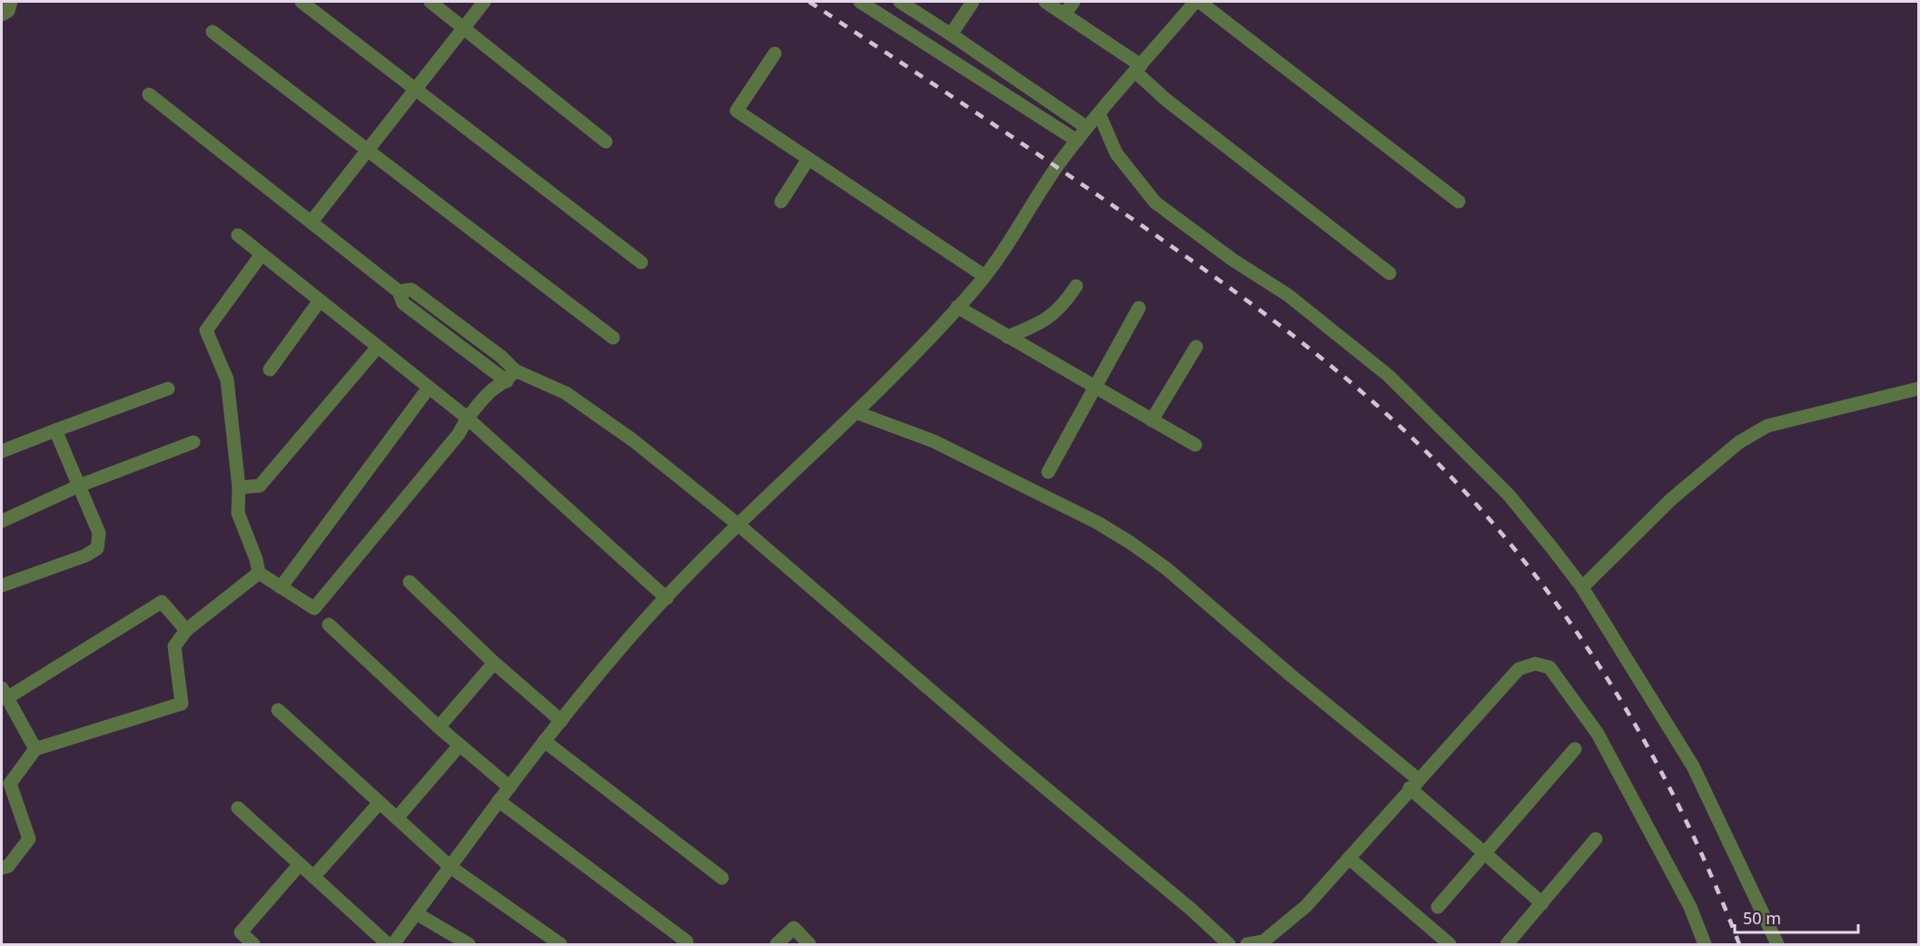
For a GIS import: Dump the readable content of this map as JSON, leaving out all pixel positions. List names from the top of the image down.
{
  "scale_bar": "50 m"
}
